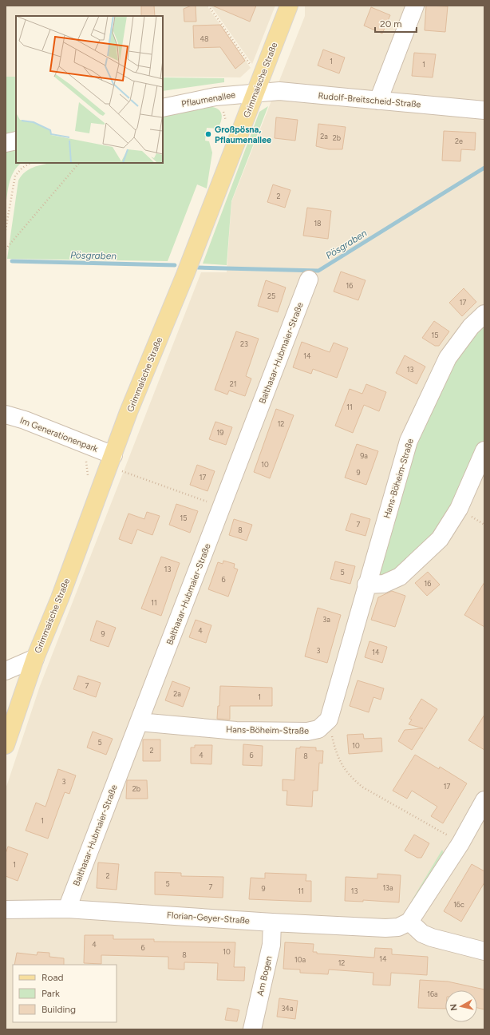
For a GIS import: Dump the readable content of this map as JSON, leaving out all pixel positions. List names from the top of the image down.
{
  "streets": {
    "main road": ["Grimmaische Straße"],
    "street": [
      "Pflaumenallee",
      "Rudolf-Breitscheid-Straße",
      "Balthasar-Hubmaier-Straße",
      "Im Generationenpark",
      "Hans-Böheim-Straße",
      "Florian-Geyer-Straße",
      "Am Bogen"
    ]
  },
  "crossings": [
    ["Grimmaische Straße", "Pflaumenallee"],
    ["Grimmaische Straße", "Rudolf-Breitscheid-Straße"],
    ["Grimmaische Straße", "Im Generationenpark"],
    ["Pflaumenallee", "Rudolf-Breitscheid-Straße"],
    ["Balthasar-Hubmaier-Straße", "Hans-Böheim-Straße"],
    ["Balthasar-Hubmaier-Straße", "Florian-Geyer-Straße"],
    ["Florian-Geyer-Straße", "Am Bogen"]
  ],
  "water": ["Pösgraben"],
  "places": ["Großpösna, Pflaumenallee"],
  "house_numbers": [
    "48",
    "1",
    "1",
    "2a",
    "2b",
    "2e",
    "2",
    "18",
    "16",
    "25",
    "17",
    "15",
    "23",
    "14",
    "13",
    "21",
    "11",
    "12",
    "19",
    "9a",
    "10",
    "9",
    "17",
    "15",
    "7",
    "8",
    "13",
    "5",
    "6",
    "16",
    "11",
    "3a",
    "4",
    "9",
    "3",
    "14",
    "7",
    "2a",
    "1",
    "5",
    "10",
    "2",
    "4",
    "6",
    "8",
    "3",
    "17",
    "2b",
    "1",
    "1",
    "2",
    "5",
    "7",
    "13a",
    "9",
    "11",
    "13",
    "16c",
    "4",
    "6",
    "10",
    "8",
    "14",
    "10a",
    "12",
    "16a",
    "34a"
  ],
  "legend": ["Road", "Park", "Building"],
  "scale_bar": "20 m",
  "north": "left"
}
